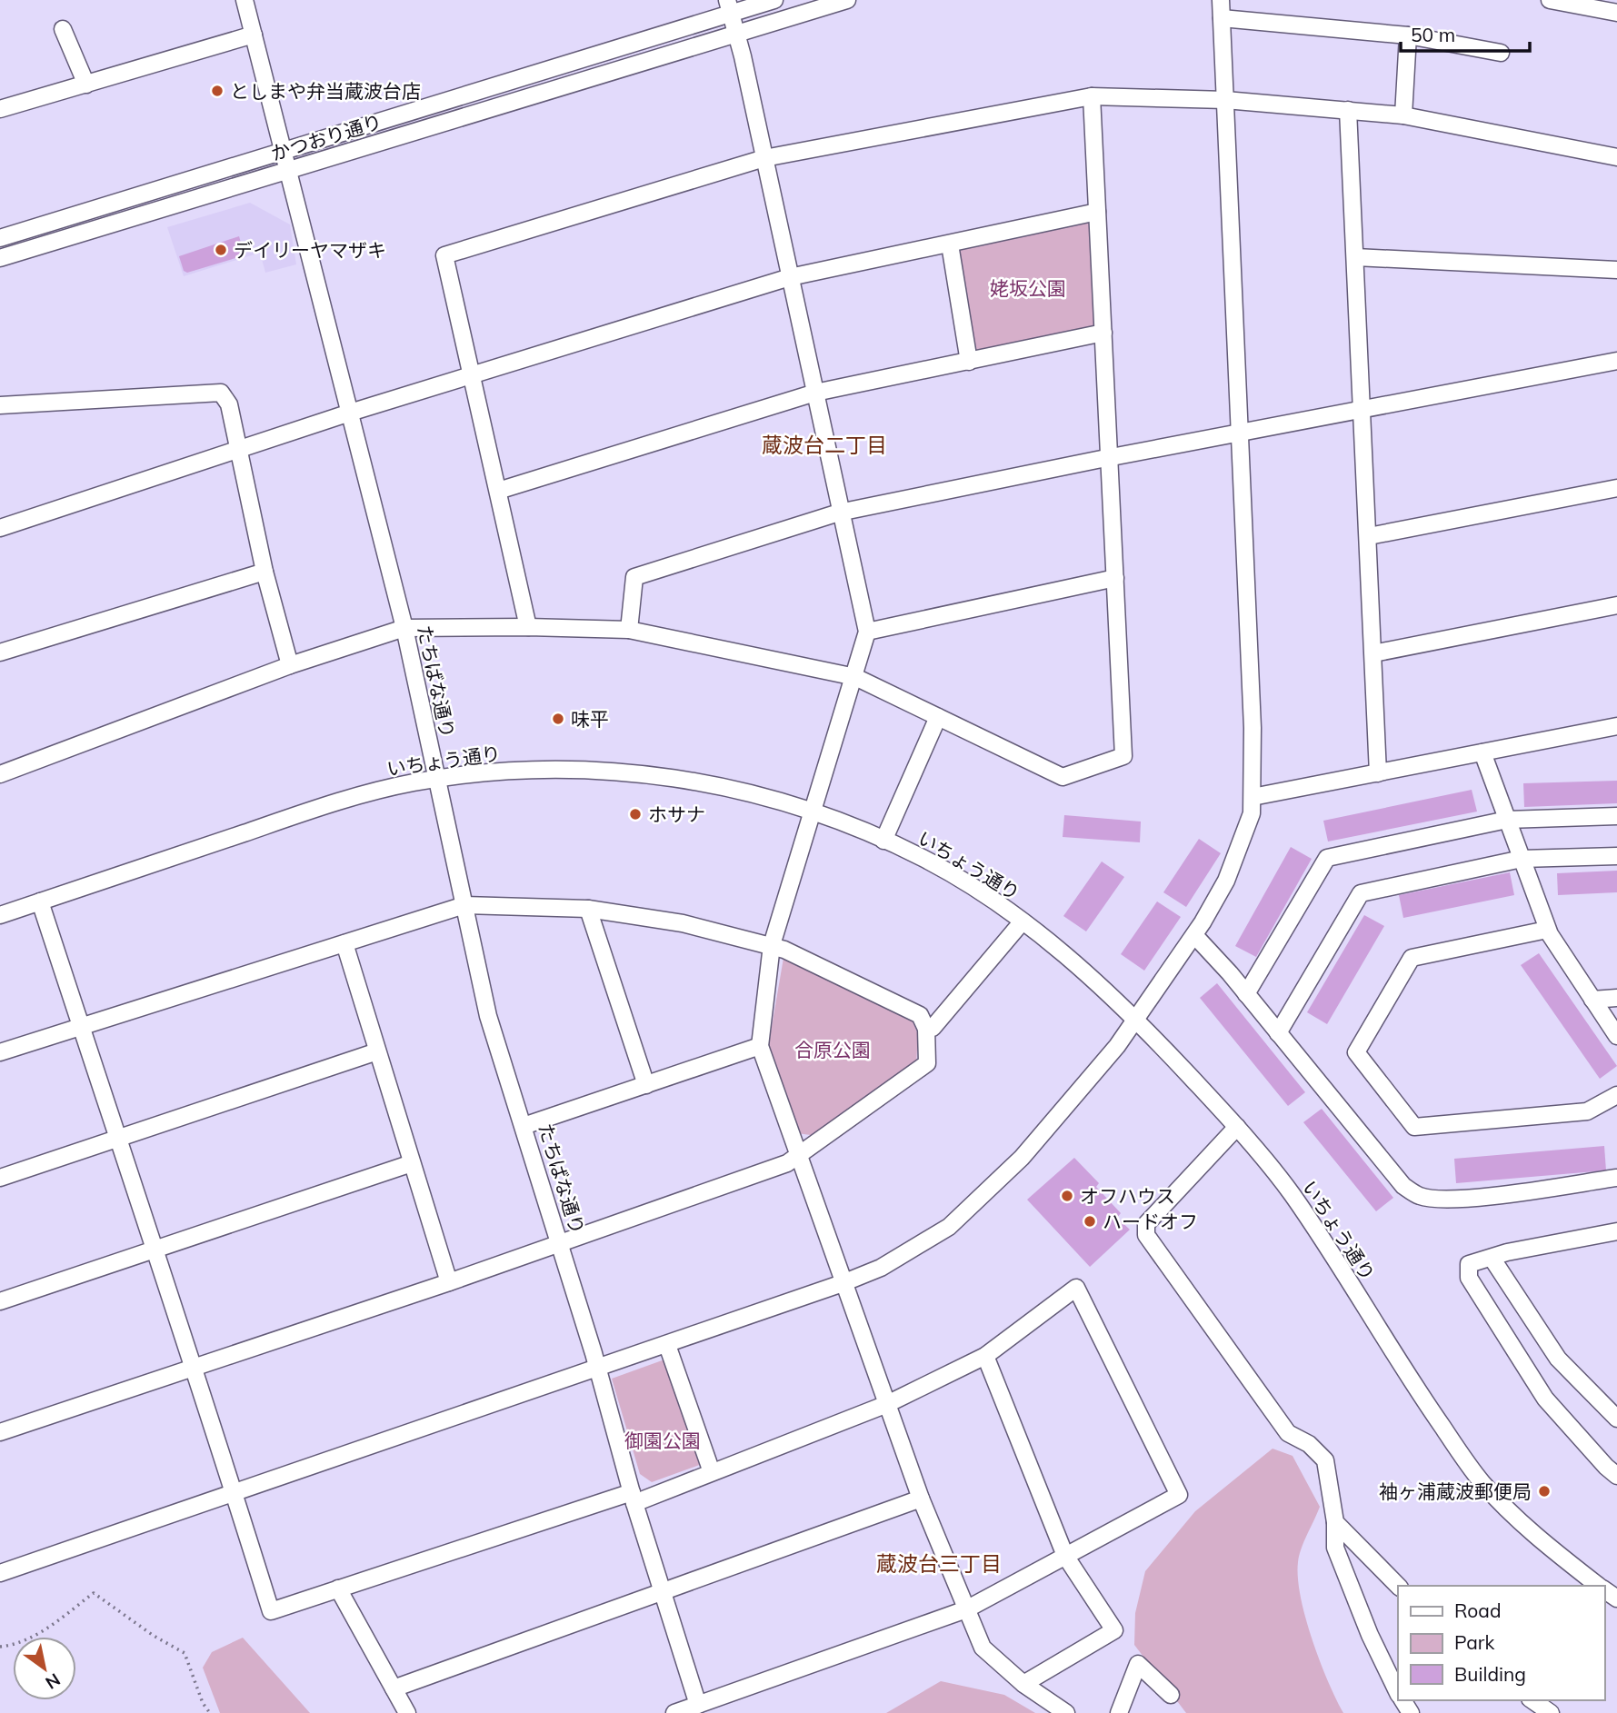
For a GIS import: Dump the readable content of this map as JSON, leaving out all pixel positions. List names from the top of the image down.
{
  "streets": {
    "street": ["かつおり通り", "たちばな通り", "いちょう通り"]
  },
  "crossings": [
    ["かつおり通り", "たちばな通り"],
    ["たちばな通り", "いちょう通り"]
  ],
  "districts": ["蔵波台二丁目", "蔵波台三丁目"],
  "parks": ["姥坂公園", "合原公園", "御園公園"],
  "places": [
    "としまや弁当蔵波台店",
    "デイリーヤマザキ",
    "味平",
    "ホサナ",
    "オフハウス",
    "ハードオフ",
    "袖ヶ浦蔵波郵便局"
  ],
  "legend": ["Road", "Park", "Building"],
  "scale_bar": "50 m",
  "north": "bottom right"
}
